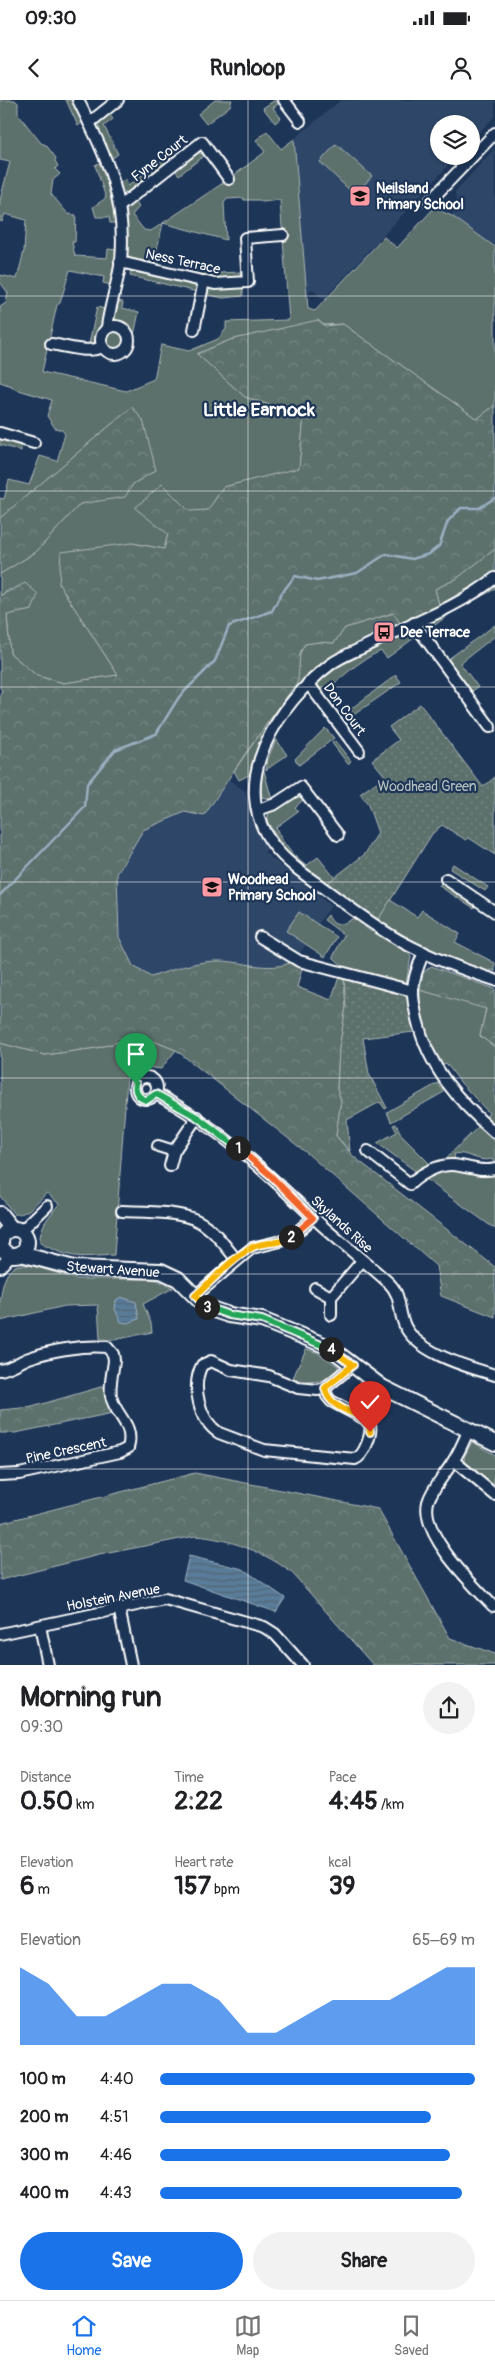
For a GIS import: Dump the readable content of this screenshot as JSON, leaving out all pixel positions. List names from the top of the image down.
{
  "streets": {
    "street": [
      "Fyne Court",
      "Ness Terrace",
      "Don Court",
      "Skylands Rise",
      "Stewart Avenue",
      "Pine Crescent",
      "Holstein Avenue"
    ]
  },
  "districts": ["Little Earnock"],
  "parks": ["Woodhead Green"],
  "places": {
    "school or university": ["Neilsland Primary School", "Woodhead Primary School"],
    "bus stop": ["Dee Terrace"]
  },
  "page": {
    "status": "09:30",
    "header": "Runloop",
    "pins": [
      "1",
      "2",
      "3",
      "4"
    ],
    "heading": ["Morning run", "09:30"],
    "stats": [
      ["Distance", "0.50 km"],
      ["Time", "2:22"],
      ["Pace", "4:45 /km"],
      ["Elevation", "6 m"],
      ["Heart rate", "157 bpm"],
      ["kcal", "39"]
    ],
    "chart": ["Elevation", "65–69 m"],
    "list": [
      {
        "name": "100 m",
        "note": "4:40"
      },
      {
        "name": "200 m",
        "note": "4:51"
      },
      {
        "name": "300 m",
        "note": "4:46"
      },
      {
        "name": "400 m",
        "note": "4:43"
      }
    ],
    "buttons": ["Save", "Share"],
    "tabs": ["Home", "Map", "Saved"]
  }
}
